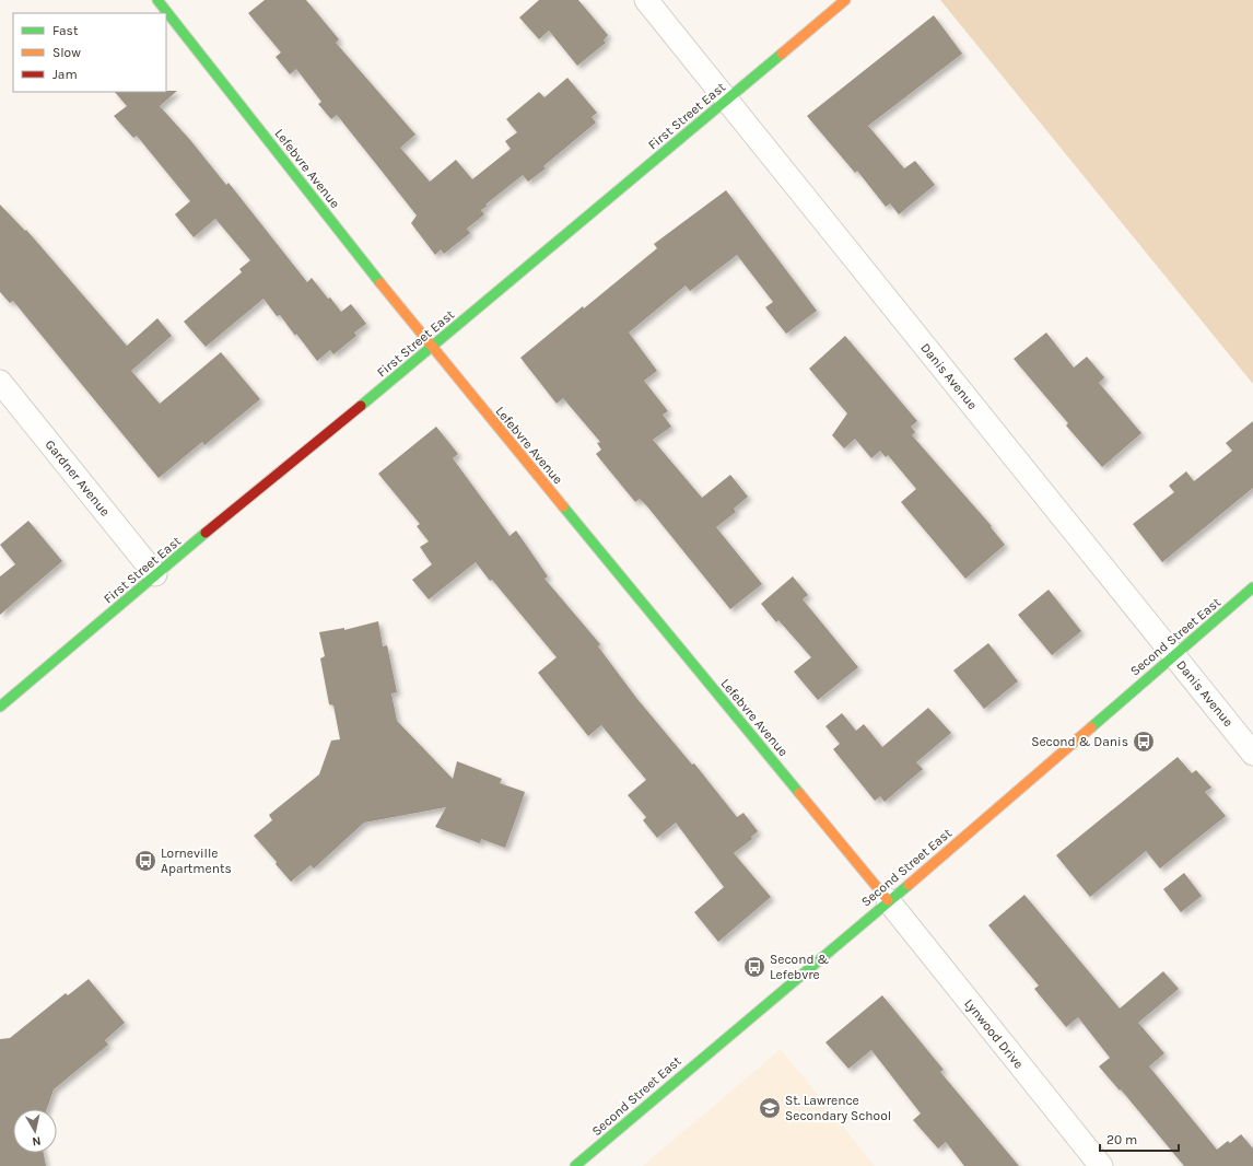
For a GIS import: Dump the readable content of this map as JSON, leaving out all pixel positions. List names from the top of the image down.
{
  "streets": {
    "street": [
      "First Street East",
      "Lefebvre Avenue",
      "Danis Avenue",
      "Gardner Avenue",
      "Second Street East",
      "Lynwood Drive"
    ]
  },
  "crossings": [
    ["First Street East", "Lefebvre Avenue"],
    ["First Street East", "Danis Avenue"],
    ["First Street East", "Gardner Avenue"],
    ["Lefebvre Avenue", "Second Street East"],
    ["Lefebvre Avenue", "Lynwood Drive"],
    ["Danis Avenue", "Second Street East"],
    ["Second Street East", "Lynwood Drive"]
  ],
  "places": {
    "bus stop": ["Second & Danis", "Lorneville Apartments", "Second & Lefebvre"],
    "school or university": ["St. Lawrence Secondary School"]
  },
  "legend": ["Fast", "Slow", "Jam"],
  "scale_bar": "20 m",
  "north": "bottom"
}
